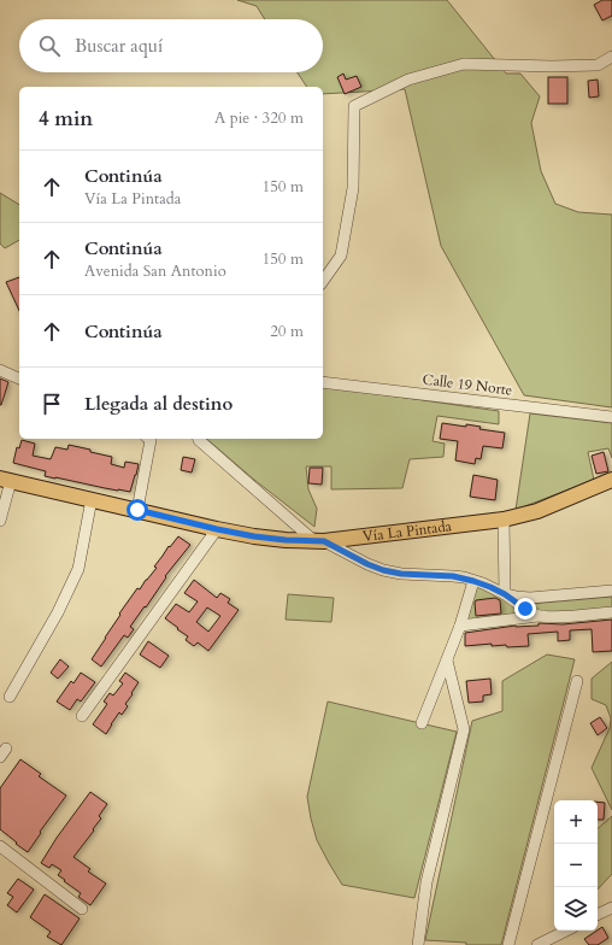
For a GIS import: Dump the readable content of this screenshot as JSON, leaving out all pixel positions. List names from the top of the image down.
{
  "streets": {
    "main road": ["Vía La Pintada"],
    "street": ["Calle 19 Norte"]
  },
  "page": {
    "search": "Buscar aquí",
    "heading": ["4 min", "A pie · 320 m"],
    "list": [
      ["Continúa", "Vía La Pintada", "150 m"],
      ["Continúa", "Avenida San Antonio", "150 m"],
      ["Continúa", "20 m"],
      "Llegada al destino"
    ],
    "map_buttons": ["+", "−"]
  }
}
